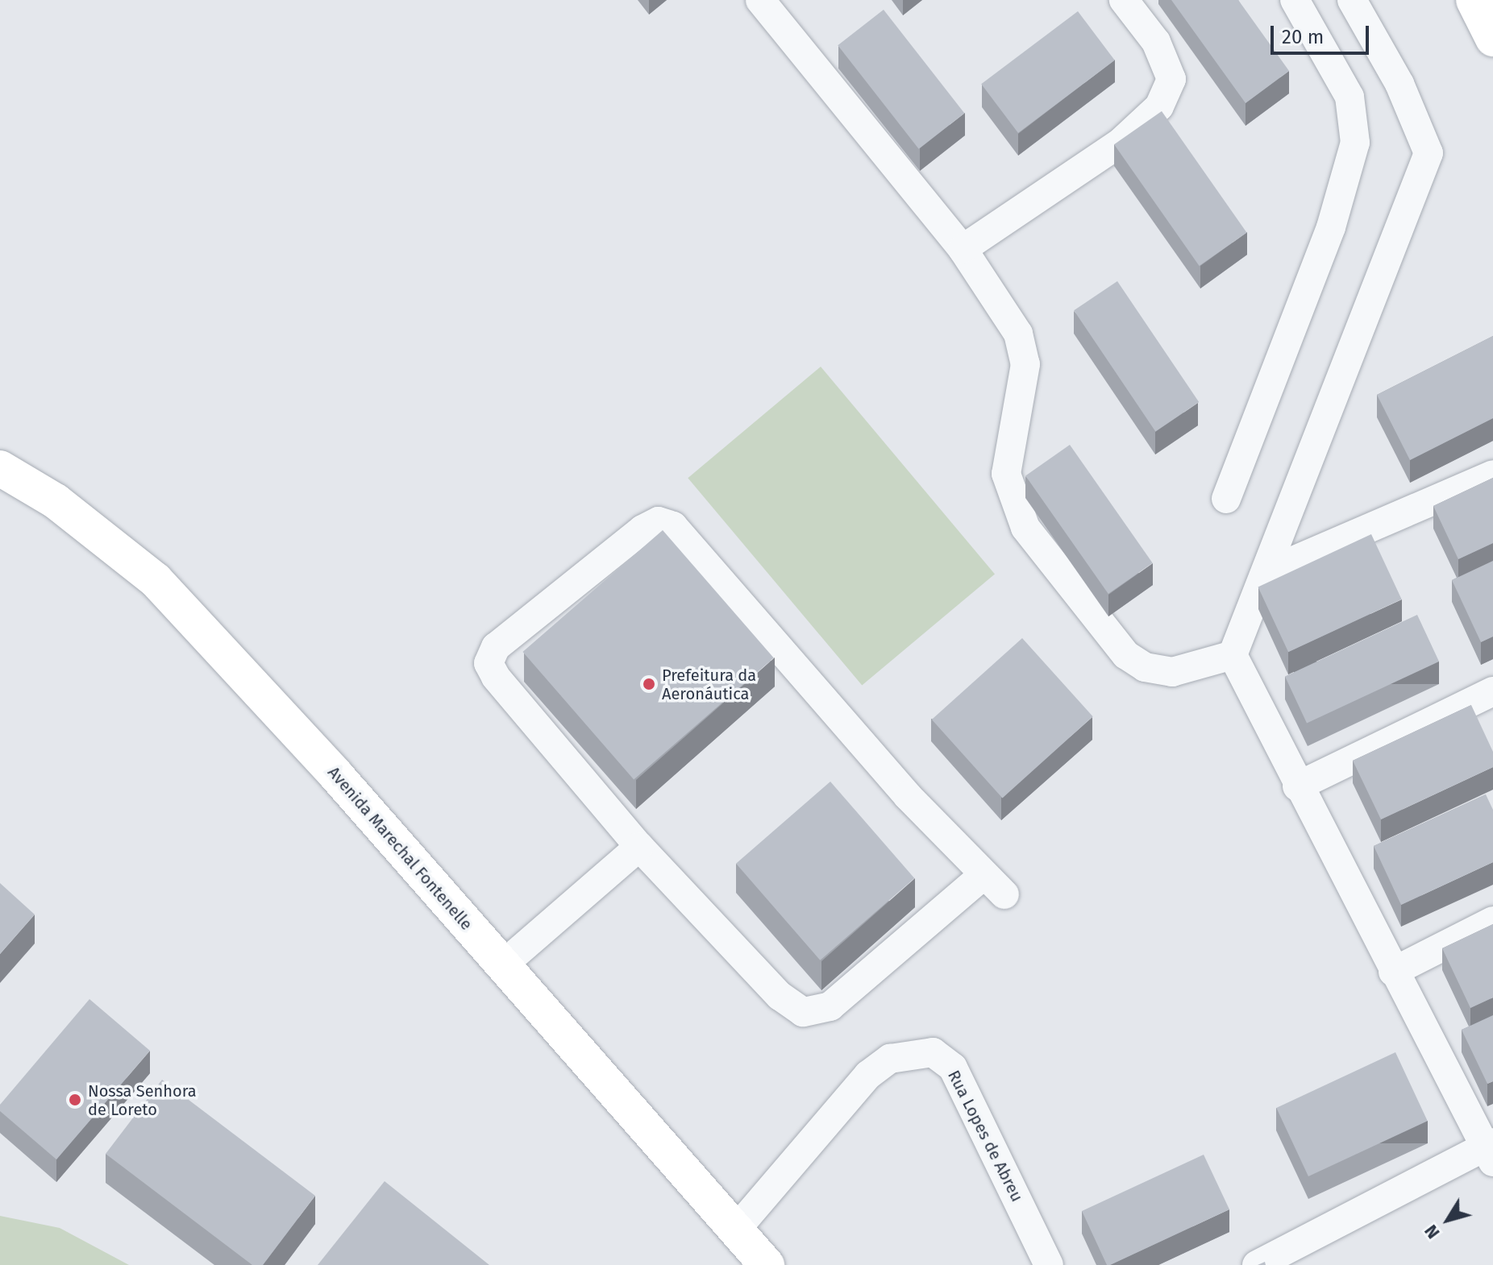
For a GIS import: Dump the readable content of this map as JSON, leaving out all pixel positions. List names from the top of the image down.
{
  "streets": {
    "main road": ["Avenida Marechal Fontenelle"],
    "street": ["Rua Lopes de Abreu"]
  },
  "crossings": [
    ["Avenida Marechal Fontenelle", "Rua Lopes de Abreu"]
  ],
  "places": ["Prefeitura da Aeronáutica", "Nossa Senhora de Loreto"],
  "scale_bar": "20 m",
  "north": "bottom left"
}
